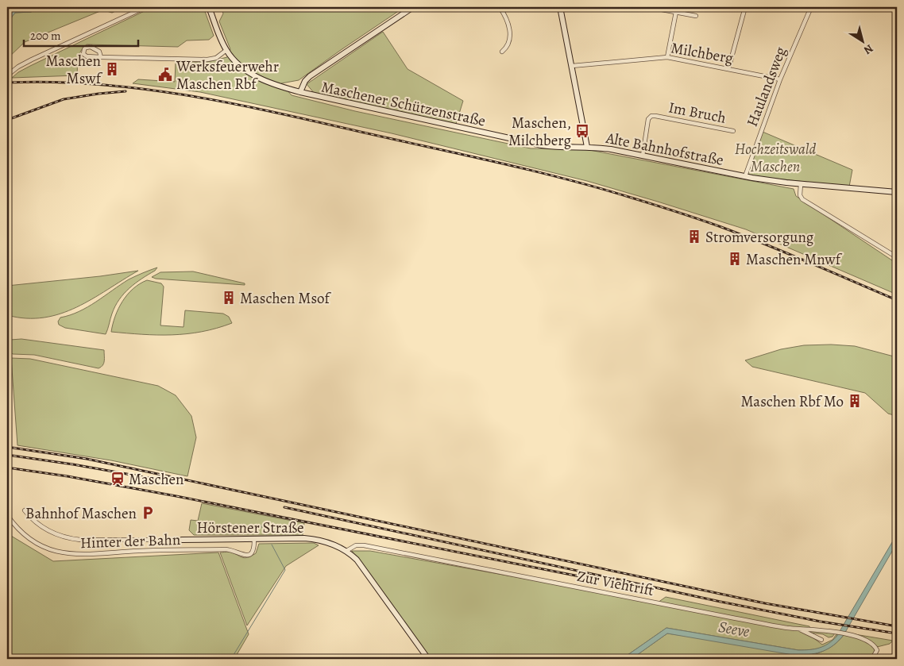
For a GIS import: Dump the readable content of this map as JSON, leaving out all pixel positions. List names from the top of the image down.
{
  "streets": {
    "main road": ["Maschener Schützenstraße", "Alte Bahnhofstraße", "Hörstener Straße"],
    "street": [
      "Milchberg",
      "Haulandsweg",
      "Im Bruch",
      "Hinter der Bahn",
      "Zur Viehtrift"
    ]
  },
  "crossings": [
    ["Milchberg", "Haulandsweg"],
    ["Milchberg", "Alte Bahnhofstraße"],
    ["Haulandsweg", "Alte Bahnhofstraße"],
    ["Maschener Schützenstraße", "Alte Bahnhofstraße"],
    ["Im Bruch", "Alte Bahnhofstraße"],
    ["Hörstener Straße", "Hinter der Bahn"],
    ["Hörstener Straße", "Zur Viehtrift"]
  ],
  "water": ["Seeve"],
  "parks": ["Hochzeitswald Maschen"],
  "places": {
    "building": [
      "Maschen Mswf",
      "Stromversorgung",
      "Maschen Mnwf",
      "Maschen Msof",
      "Maschen Rbf Mo"
    ],
    "public building": ["Werksfeuerwehr Maschen Rbf"],
    "bus stop": ["Maschen, Milchberg"],
    "station": ["Maschen"],
    "parking": ["Bahnhof Maschen"]
  },
  "scale_bar": "200 m",
  "north": "bottom right"
}
